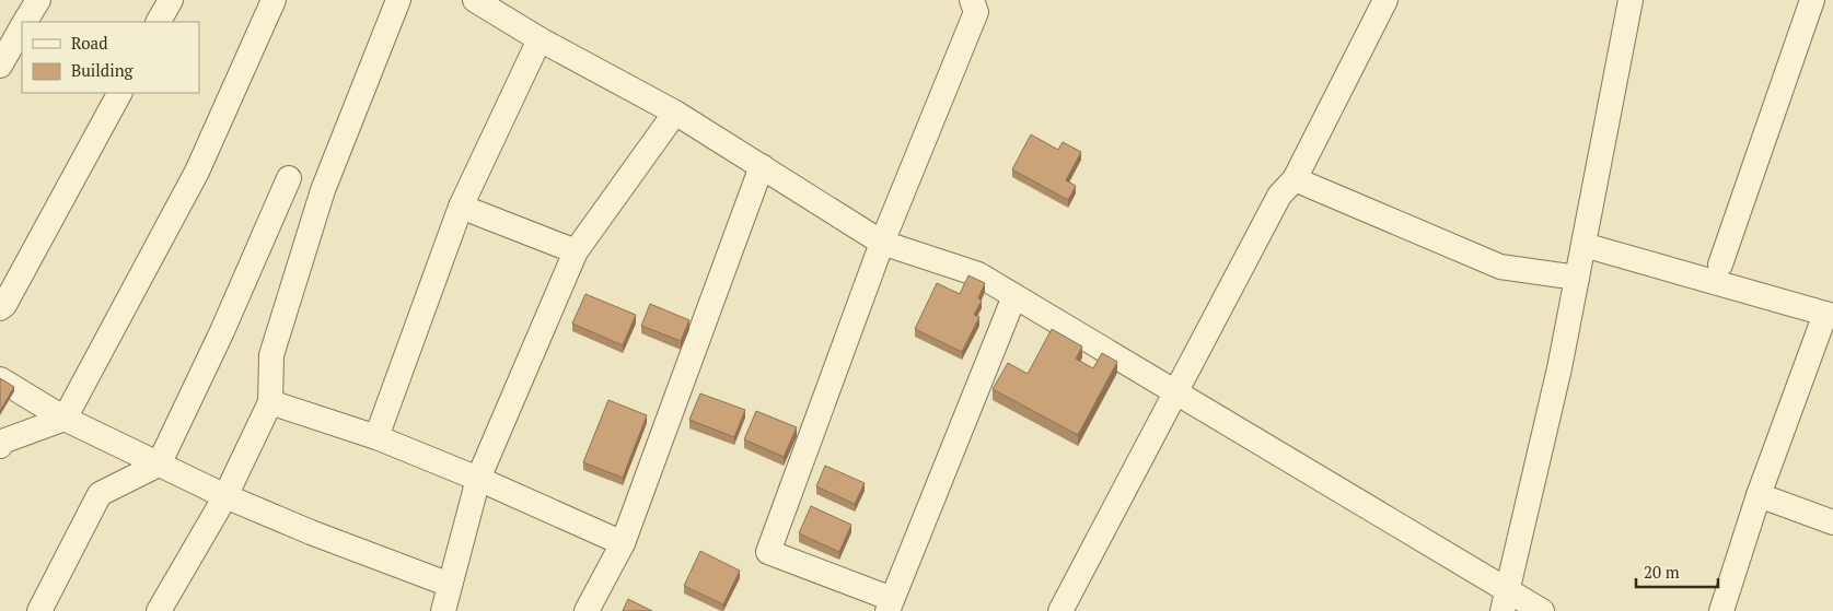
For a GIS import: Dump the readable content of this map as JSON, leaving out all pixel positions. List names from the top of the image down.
{
  "legend": ["Road", "Building"],
  "scale_bar": "20 m"
}
